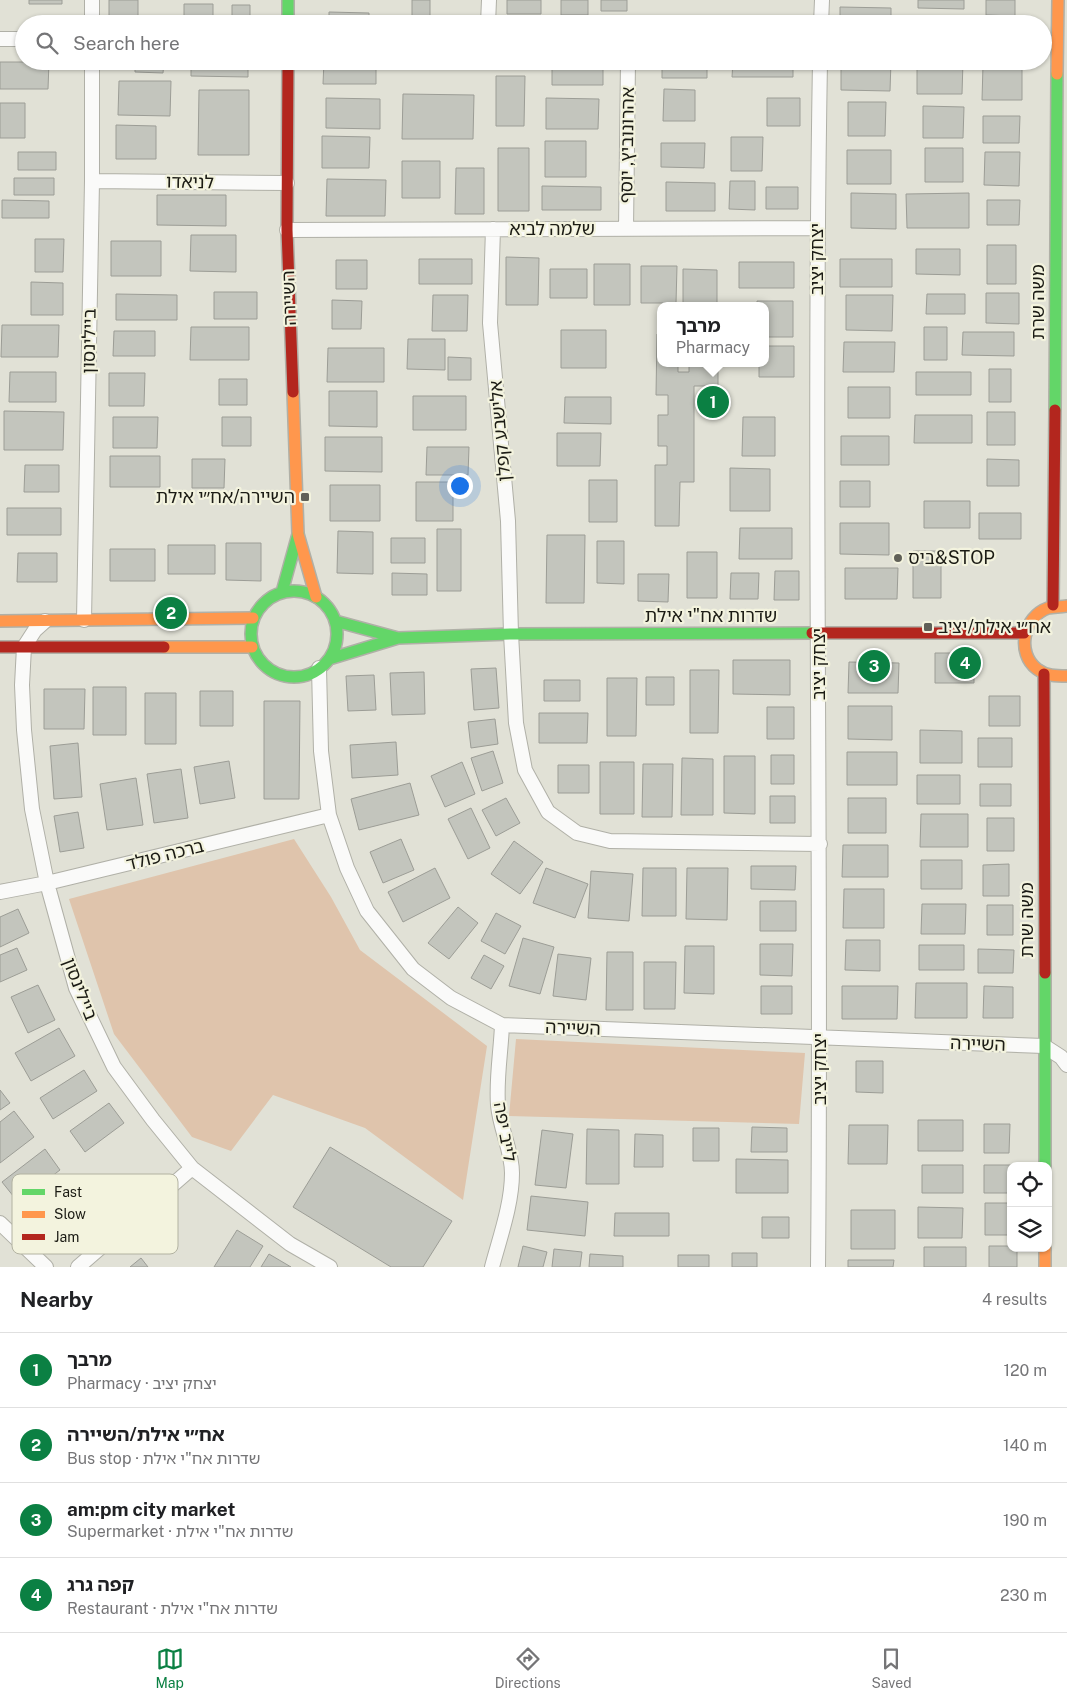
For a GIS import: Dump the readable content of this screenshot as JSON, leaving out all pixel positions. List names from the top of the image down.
{
  "streets": {
    "street": [
      "אהרונוביץ, יוסף",
      "לניאדו",
      "שלמה לביא",
      "יצחק יציב",
      "השיירה",
      "משה שרת",
      "ביילינסון",
      "אלישבע קפלן",
      "שדרות אח\"י אילת",
      "ברכה פולד",
      "לייב יפה"
    ]
  },
  "crossings": [
    ["אהרונוביץ, יוסף", "שלמה לביא"],
    ["לניאדו", "השיירה"],
    ["לניאדו", "ביילינסון"],
    ["שלמה לביא", "יצחק יציב"],
    ["שלמה לביא", "השיירה"],
    ["שלמה לביא", "אלישבע קפלן"],
    ["יצחק יציב", "השיירה"],
    ["יצחק יציב", "אלישבע קפלן"],
    ["יצחק יציב", "שדרות אח\"י אילת"],
    ["השיירה", "משה שרת"],
    ["השיירה", "שדרות אח\"י אילת"],
    ["השיירה", "ברכה פולד"],
    ["השיירה", "לייב יפה"],
    ["ביילינסון", "ברכה פולד"],
    ["אלישבע קפלן", "שדרות אח\"י אילת"]
  ],
  "places": {
    "transit": ["השיירה/אח״י אילת", "אח״י אילת/יציב"],
    "other": ["ביס&STOP"]
  },
  "legend": ["Fast", "Slow", "Jam"],
  "page": {
    "search": "Search here",
    "popup": ["מרבך", "Pharmacy"],
    "pins": [
      "1",
      "2",
      "4",
      "3"
    ],
    "heading": ["Nearby", "4 results"],
    "list": [
      {
        "mark": "1",
        "name": "מרבך",
        "note": "Pharmacy · יצחק יציב",
        "value": "120 m"
      },
      {
        "mark": "2",
        "name": "אח״י אילת/השיירה",
        "note": "Bus stop · שדרות אח\"י אילת",
        "value": "140 m"
      },
      {
        "mark": "3",
        "name": "am:pm city market",
        "note": "Supermarket · שדרות אח\"י אילת",
        "value": "190 m"
      },
      {
        "mark": "4",
        "name": "קפה גרג",
        "note": "Restaurant · שדרות אח\"י אילת",
        "value": "230 m"
      }
    ],
    "nav": ["Map", "Directions", "Saved"]
  }
}
